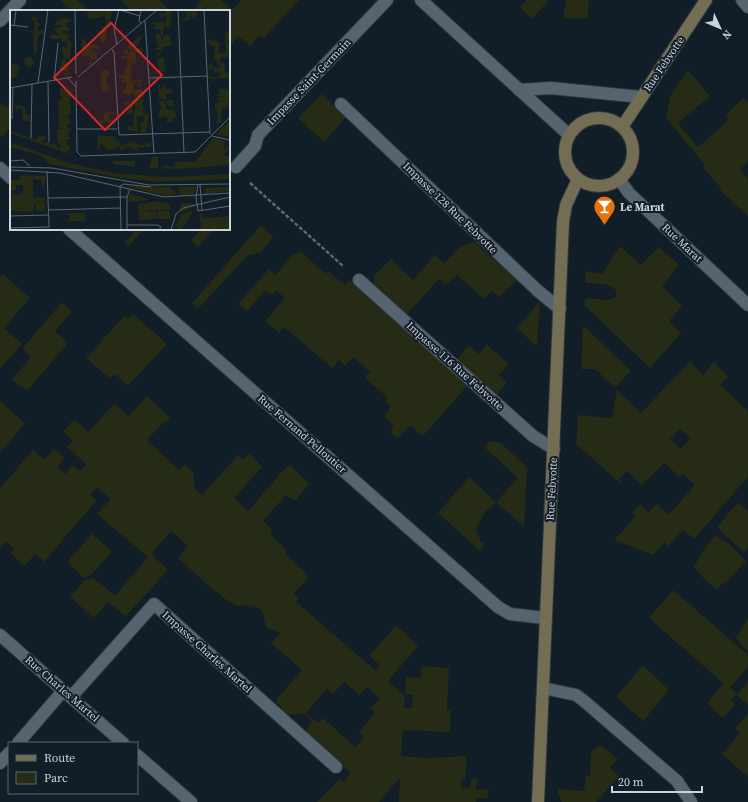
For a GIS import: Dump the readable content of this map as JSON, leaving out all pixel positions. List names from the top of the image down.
{
  "streets": {
    "street": [
      "Rue Febvotte",
      "Impasse Saint-Germain",
      "Impasse 128 Rue Febvotte",
      "Rue Marat",
      "Impasse 116 Rue Febvotte",
      "Rue Fernand Pelloutier",
      "Impasse Charles Martel",
      "Rue Charles Martel"
    ]
  },
  "crossings": [
    ["Rue Febvotte", "Impasse 128 Rue Febvotte"],
    ["Rue Febvotte", "Rue Marat"],
    ["Rue Febvotte", "Impasse 116 Rue Febvotte"],
    ["Rue Febvotte", "Rue Fernand Pelloutier"],
    ["Impasse Charles Martel", "Rue Charles Martel"]
  ],
  "places": {
    "bar": ["Le Marat"]
  },
  "legend": ["Route", "Parc"],
  "scale_bar": "20 m",
  "north": "bottom right"
}
